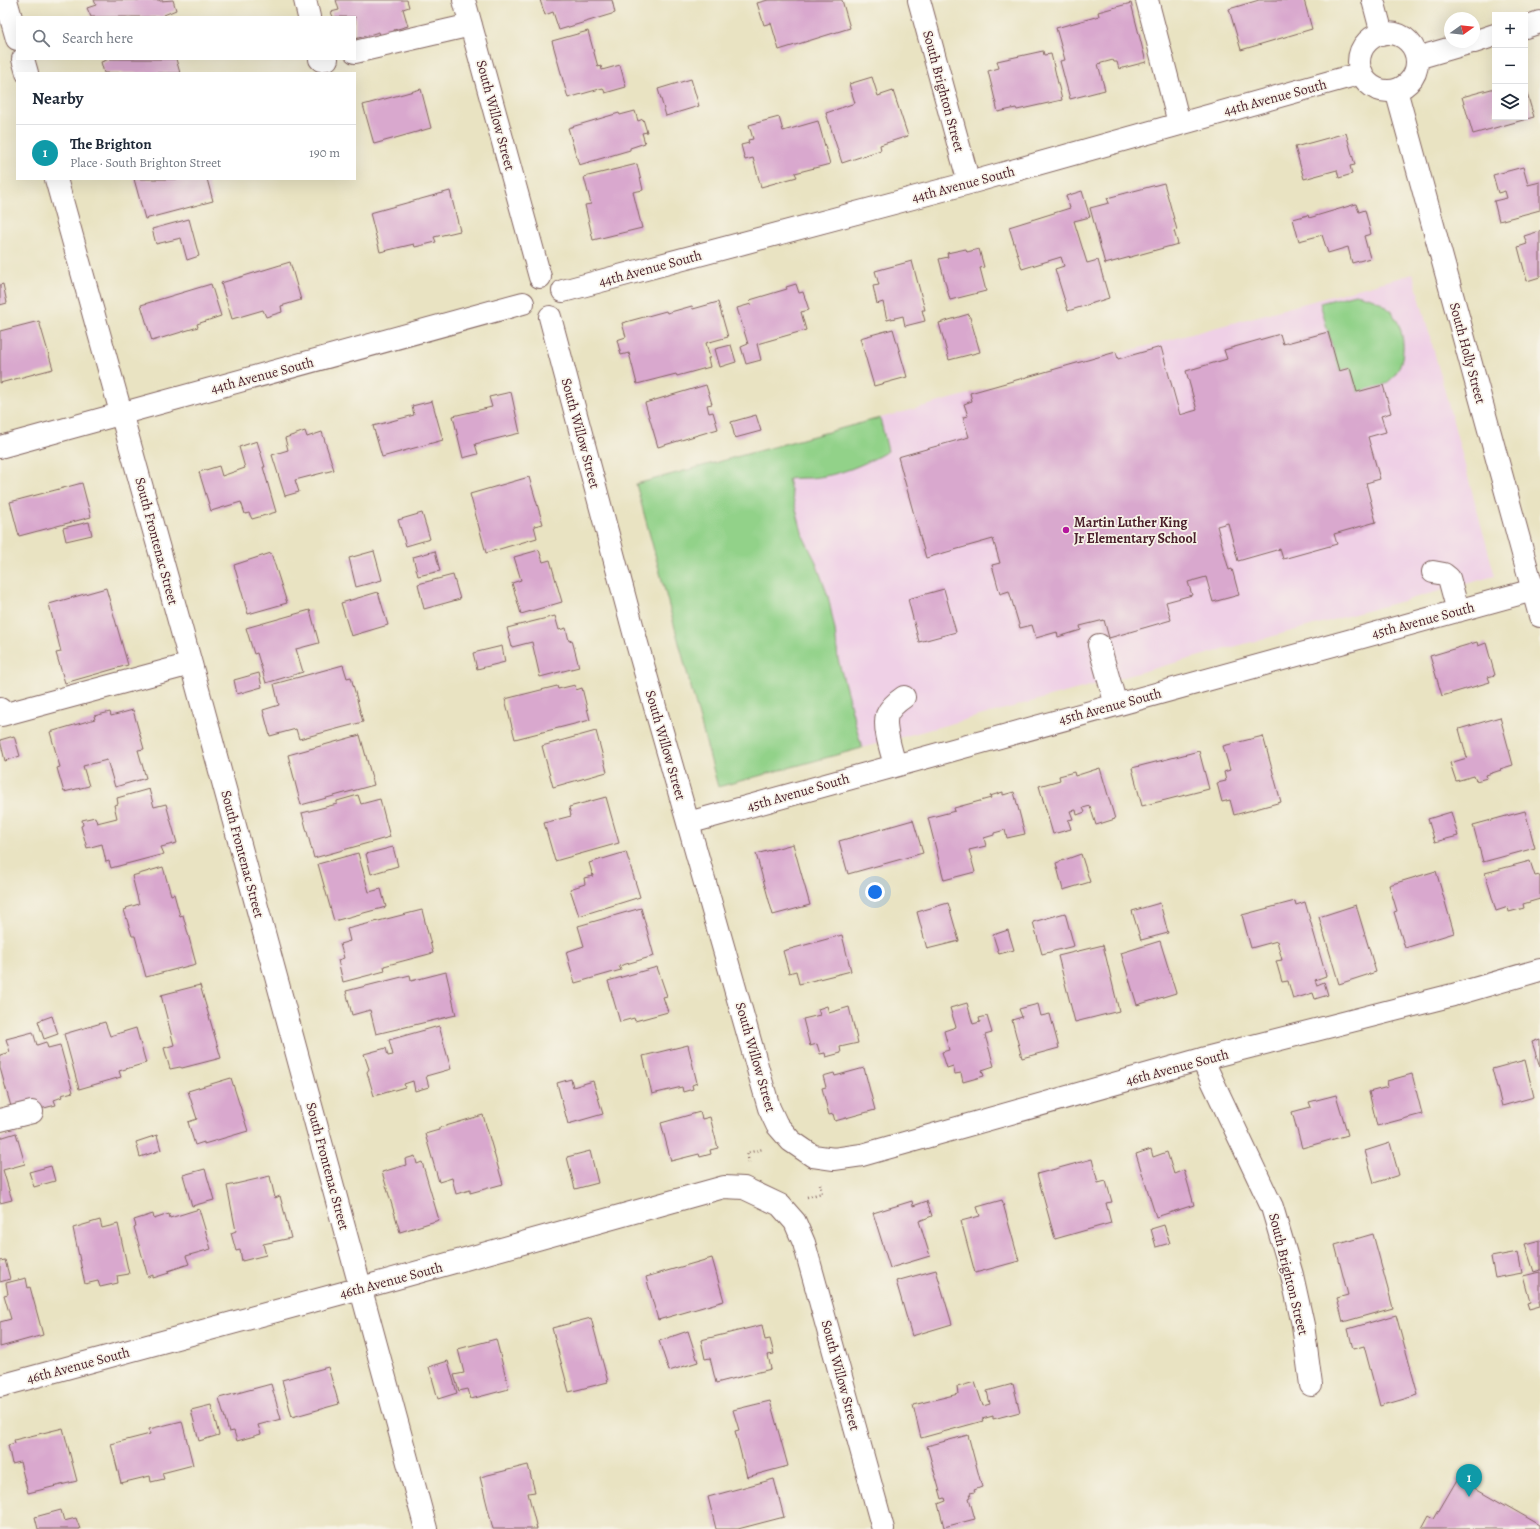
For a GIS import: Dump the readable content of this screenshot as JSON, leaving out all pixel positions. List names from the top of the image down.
{
  "streets": {
    "street": [
      "South Brighton Street",
      "44th Avenue South",
      "South Willow Street",
      "South Holly Street",
      "South Frontenac Street",
      "45th Avenue South",
      "46th Avenue South"
    ]
  },
  "crossings": [
    ["South Brighton Street", "44th Avenue South"],
    ["South Brighton Street", "46th Avenue South"],
    ["44th Avenue South", "South Willow Street"],
    ["44th Avenue South", "South Holly Street"],
    ["44th Avenue South", "South Frontenac Street"],
    ["South Willow Street", "45th Avenue South"],
    ["South Willow Street", "46th Avenue South"],
    ["South Holly Street", "45th Avenue South"],
    ["South Frontenac Street", "46th Avenue South"]
  ],
  "places": ["Martin Luther King Jr Elementary School"],
  "north": "right",
  "page": {
    "map_buttons": ["+", "−"],
    "search": "Search here",
    "heading": "Nearby",
    "list": [
      {
        "mark": "1",
        "name": "The Brighton",
        "note": "Place · South Brighton Street",
        "value": "190 m"
      }
    ],
    "pins": "1"
  }
}
